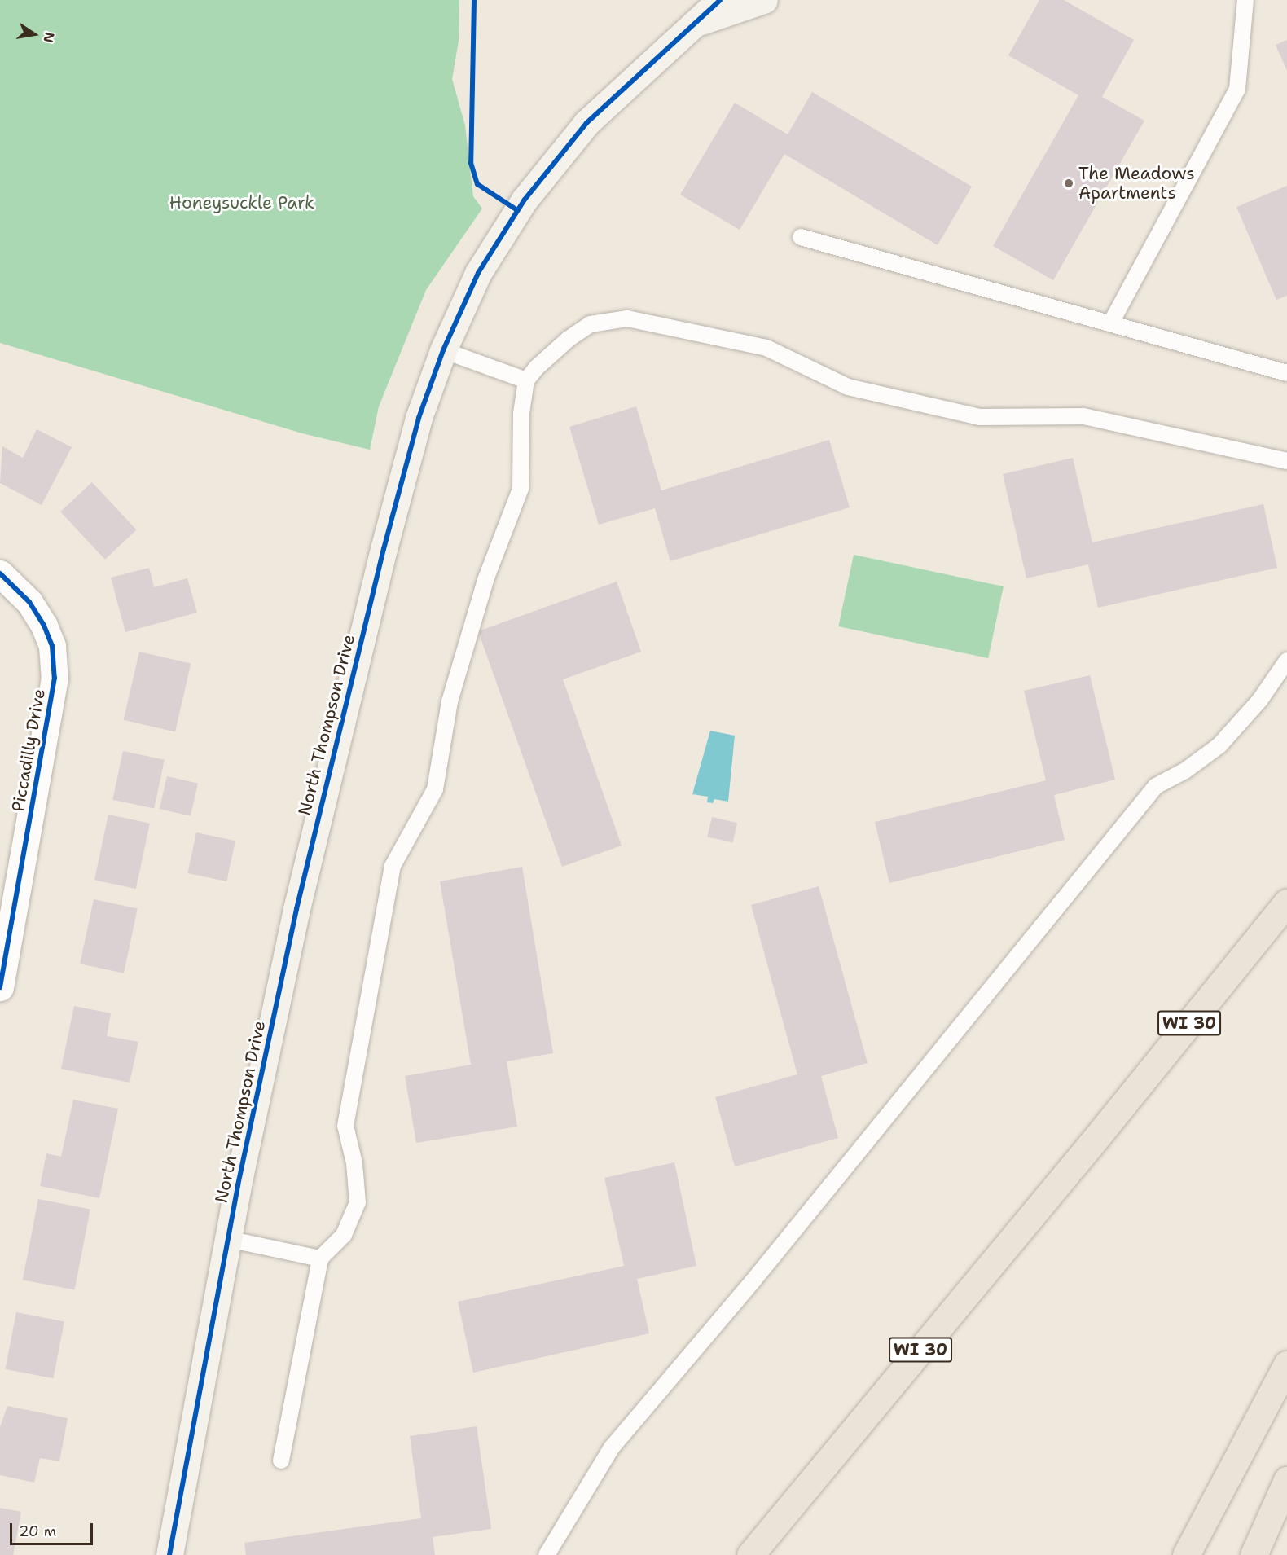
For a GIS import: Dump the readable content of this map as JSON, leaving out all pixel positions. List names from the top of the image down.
{
  "streets": {
    "highway": ["WI 30"],
    "street": ["North Thompson Drive", "Piccadilly Drive"]
  },
  "parks": ["Honeysuckle Park"],
  "places": ["The Meadows Apartments"],
  "scale_bar": "20 m",
  "north": "right"
}
